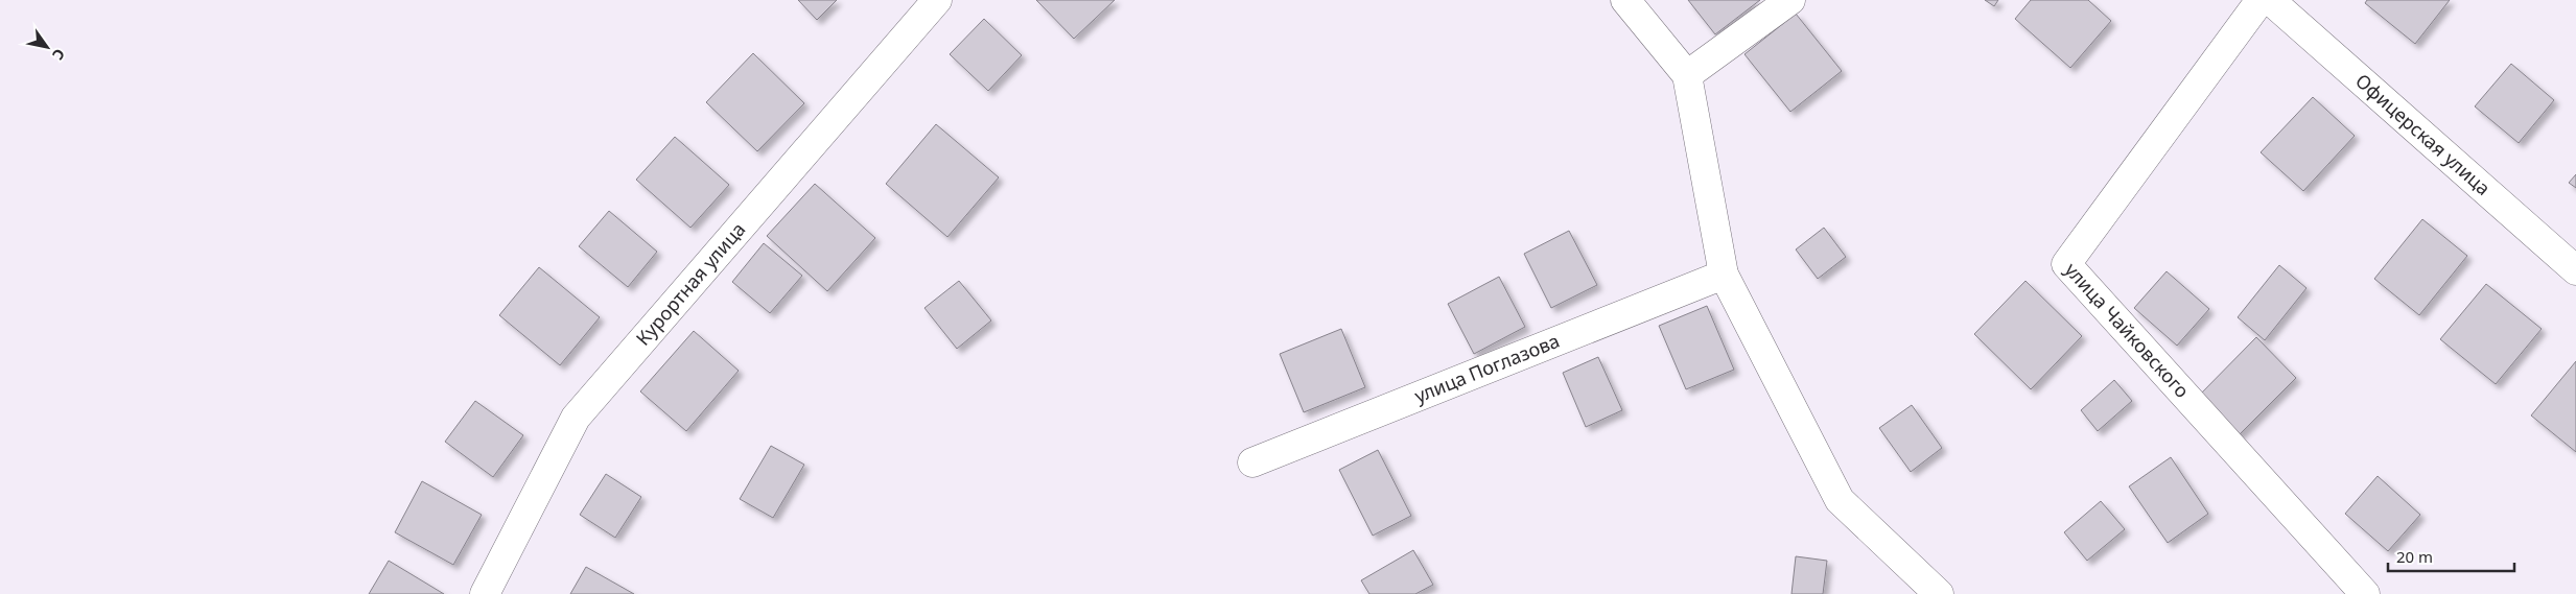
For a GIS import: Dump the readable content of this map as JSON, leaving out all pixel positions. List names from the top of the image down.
{
  "streets": {
    "street": [
      "Офицерская улица",
      "Курортная улица",
      "улица Чайковского",
      "улица Поглазова"
    ]
  },
  "scale_bar": "20 m",
  "north": "bottom right"
}
